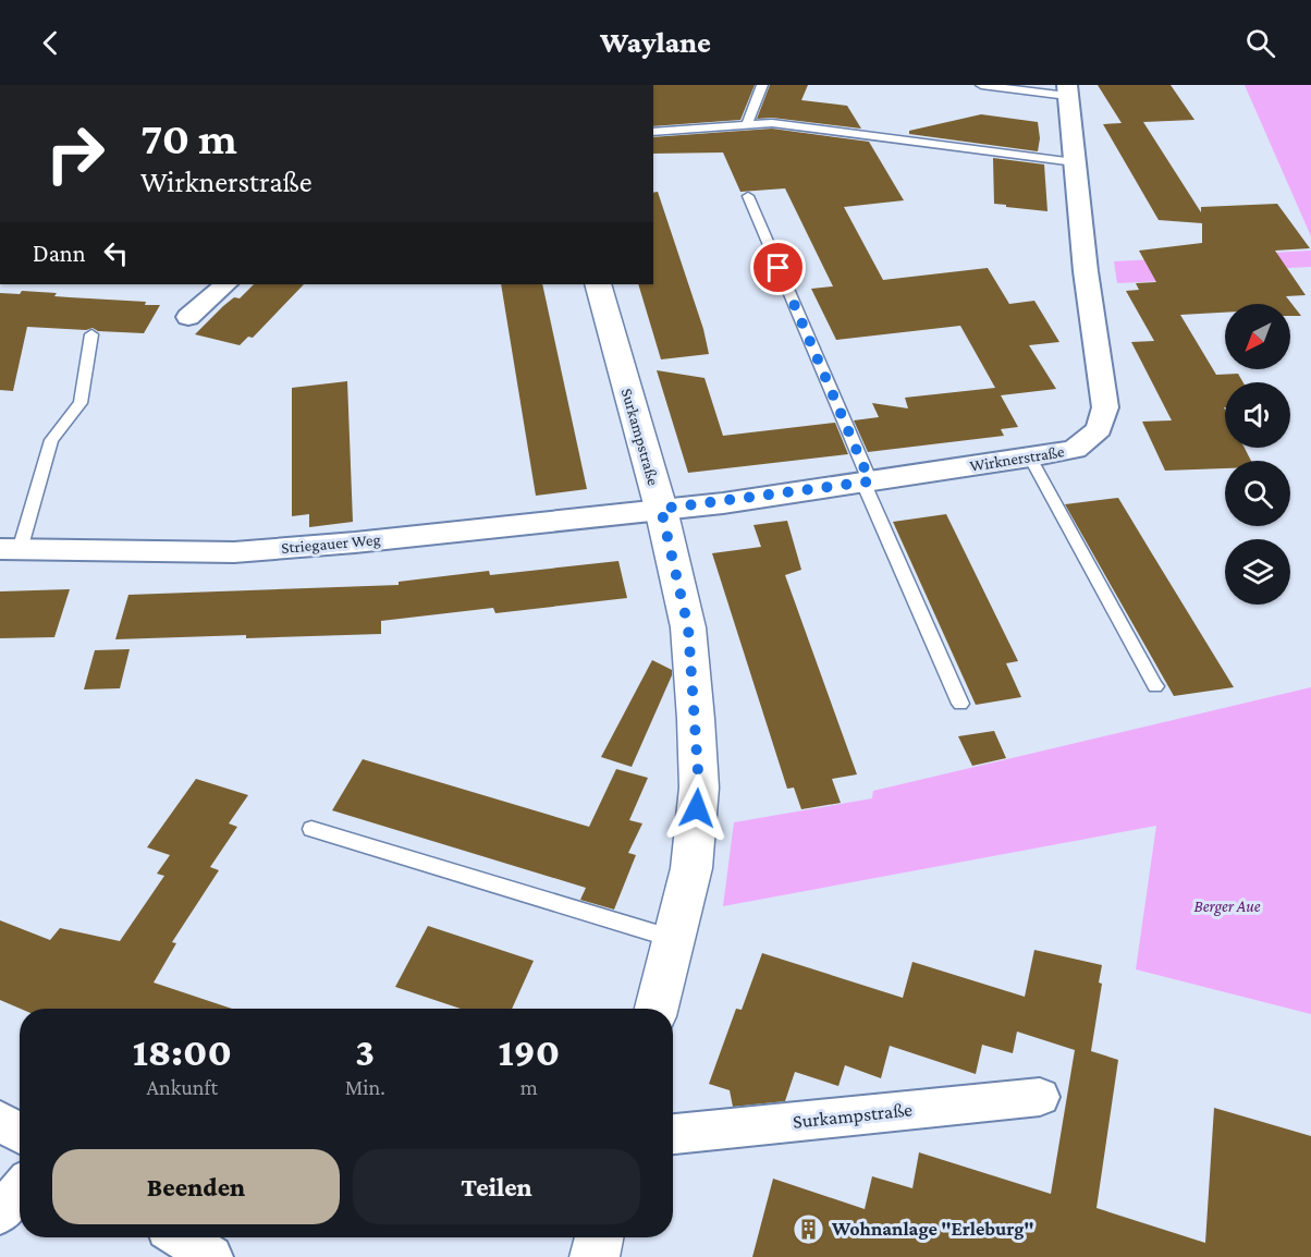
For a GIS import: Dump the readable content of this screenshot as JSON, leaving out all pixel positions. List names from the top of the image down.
{
  "streets": {
    "street": ["Surkampstraße", "Wirknerstraße", "Striegauer Weg"]
  },
  "crossings": [
    ["Surkampstraße", "Wirknerstraße"],
    ["Surkampstraße", "Striegauer Weg"],
    ["Wirknerstraße", "Striegauer Weg"]
  ],
  "parks": ["Berger Aue"],
  "places": {
    "building": ["Wohnanlage \"Erleburg\""]
  },
  "north": "bottom left",
  "page": {
    "header": "Waylane",
    "turn": ["70 m", "Wirknerstraße"],
    "then": "Dann",
    "eta": [
      "18:00",
      "Ankunft",
      "3",
      "Min.",
      "190",
      "m"
    ],
    "buttons": ["Beenden", "Teilen"]
  }
}
